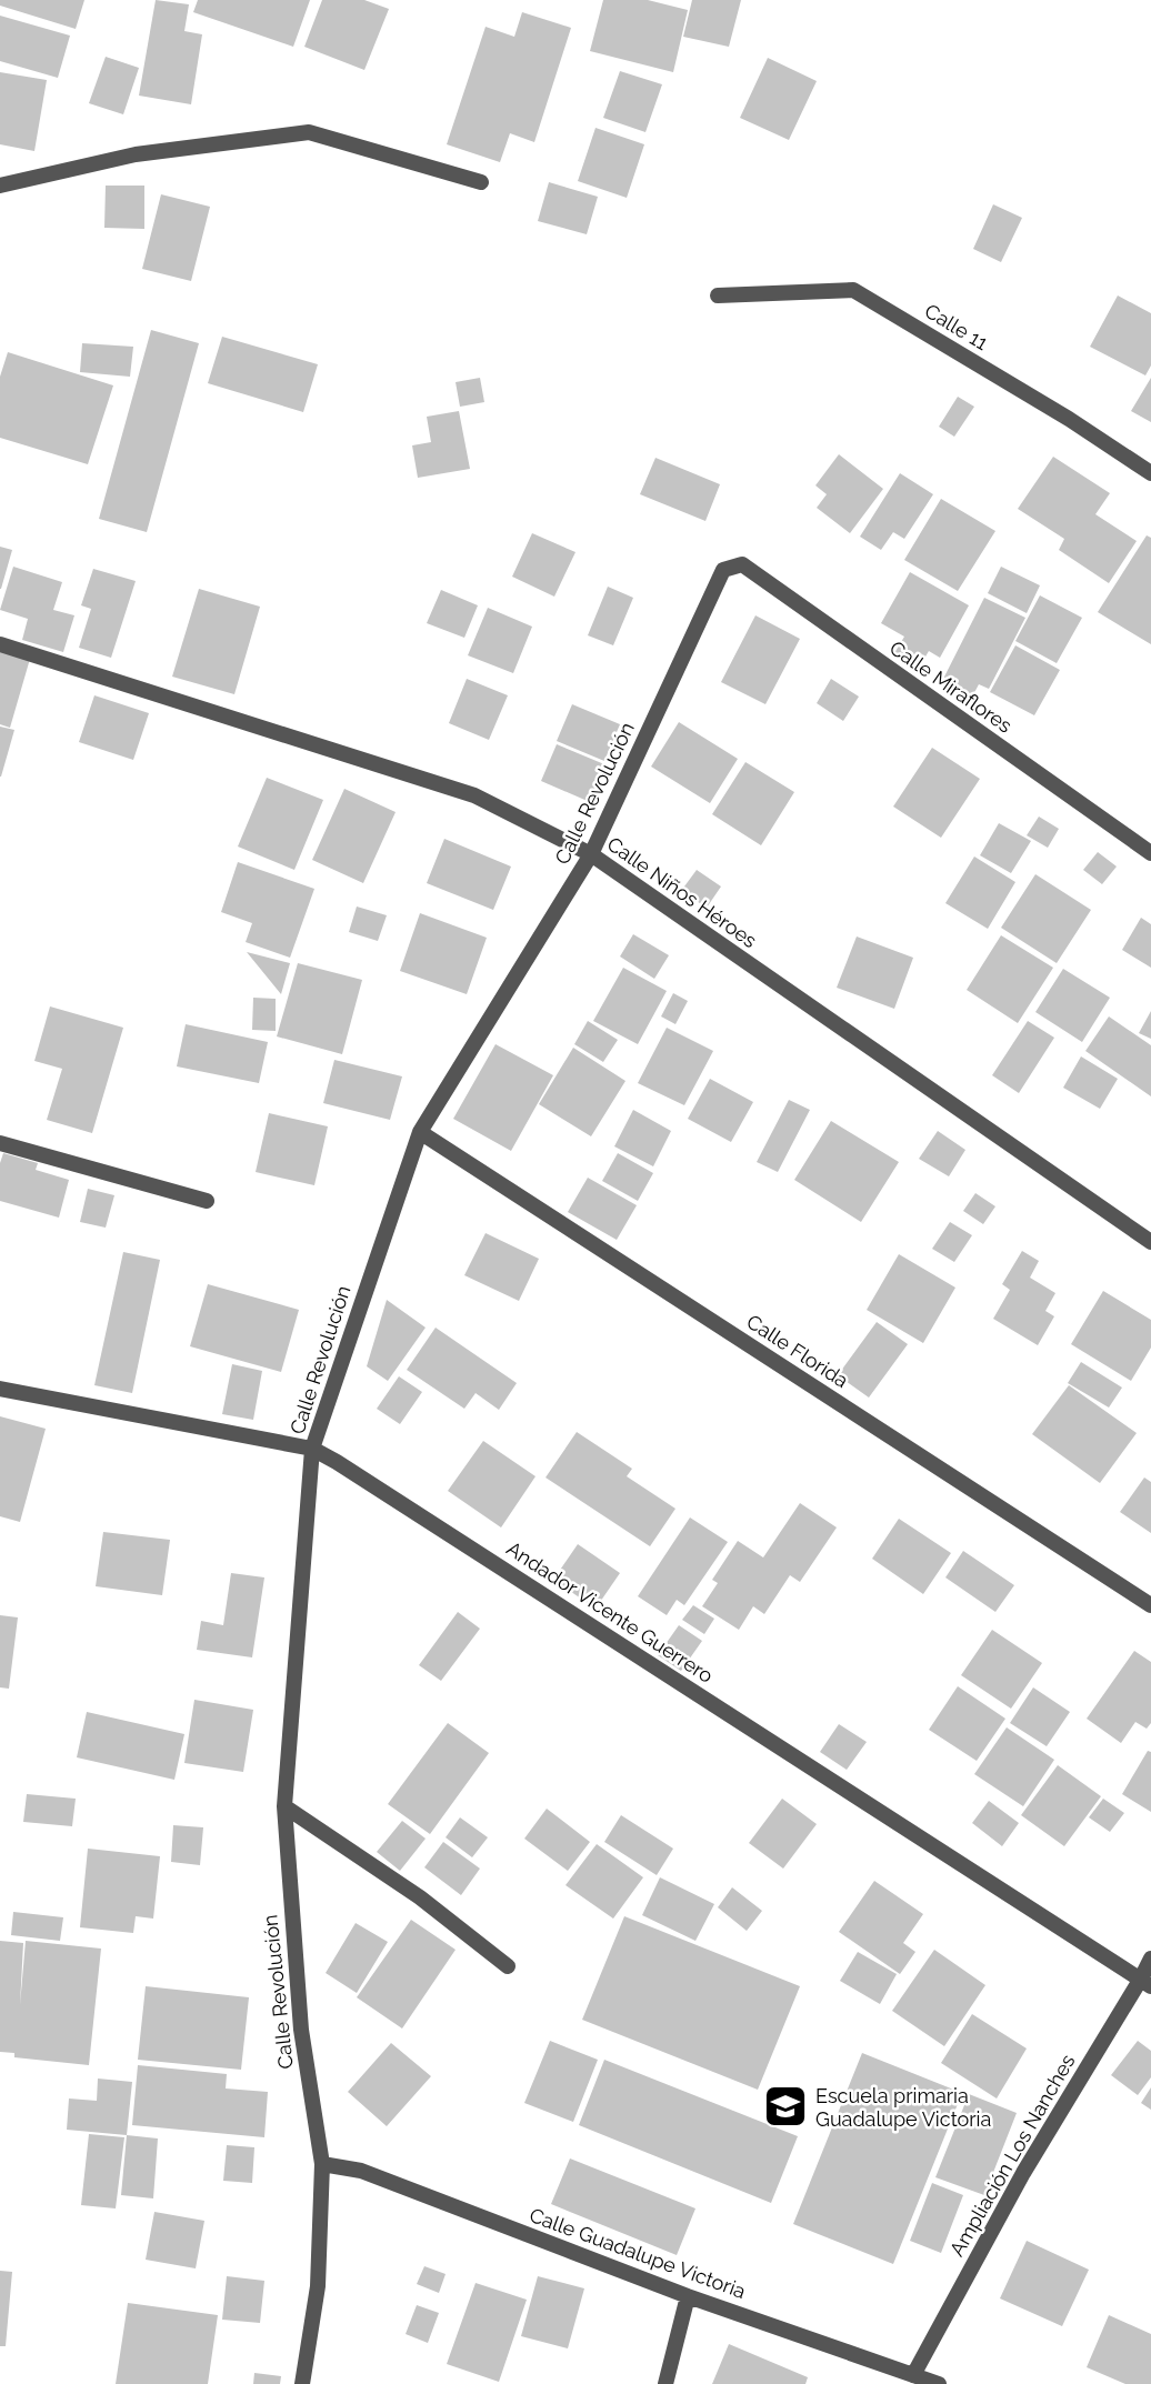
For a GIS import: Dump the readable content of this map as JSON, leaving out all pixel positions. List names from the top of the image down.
{
  "streets": {
    "street": [
      "Calle 11",
      "Calle Miraflores",
      "Calle Revolución",
      "Calle Niños Héroes",
      "Calle Florida",
      "Andador Vicente Guerrero",
      "Ampliación Los Nanches",
      "Calle Guadalupe Victoria"
    ]
  },
  "crossings": [
    ["Calle Miraflores", "Calle Revolución"],
    ["Calle Revolución", "Calle Niños Héroes"],
    ["Calle Revolución", "Calle Florida"],
    ["Calle Revolución", "Andador Vicente Guerrero"],
    ["Calle Revolución", "Calle Guadalupe Victoria"],
    ["Andador Vicente Guerrero", "Ampliación Los Nanches"],
    ["Ampliación Los Nanches", "Calle Guadalupe Victoria"]
  ],
  "places": {
    "school or university": ["Escuela primaria Guadalupe Victoria"]
  }
}
